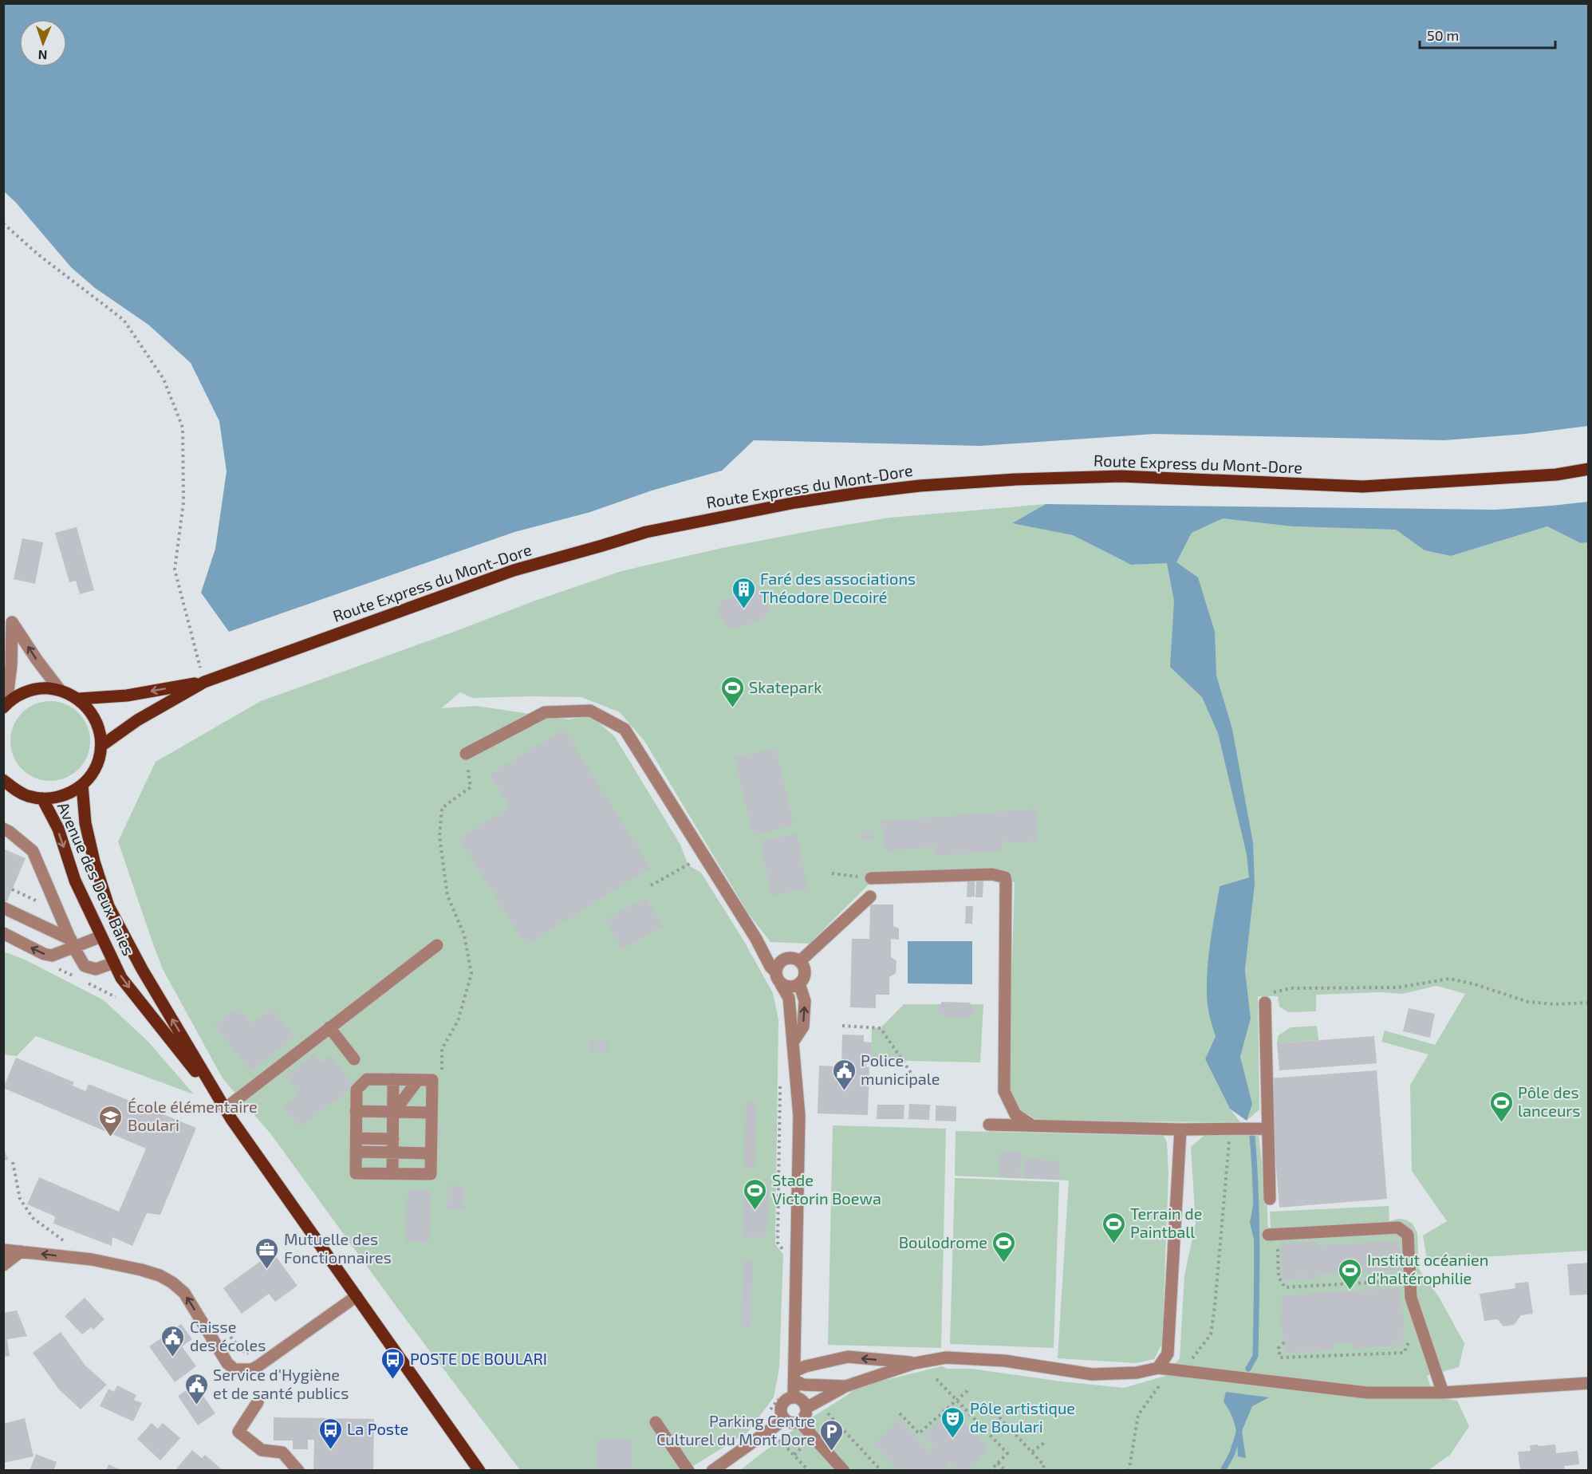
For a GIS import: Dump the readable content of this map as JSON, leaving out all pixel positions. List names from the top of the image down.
{
  "streets": {
    "main road": ["Route Express du Mont-Dore", "Avenue des Deux Baies"]
  },
  "places": {
    "building": ["Faré des associations Théodore Decoiré"],
    "sports": [
      "Skatepark",
      "Pôle des lanceurs",
      "Stade Victorin Boewa",
      "Terrain de Paintball",
      "Boulodrome",
      "Institut océanien d'haltérophilie"
    ],
    "public building": ["Police municipale", "Caisse des écoles", "Service d'Hygiène et de santé publics"],
    "school or university": ["École élémentaire Boulari"],
    "office": ["Mutuelle des Fonctionnaires"],
    "bus stop": ["POSTE DE BOULARI", "La Poste"],
    "theatre": ["Pôle artistique de Boulari"],
    "parking": ["Parking Centre Culturel du Mont Dore"]
  },
  "scale_bar": "50 m",
  "north": "bottom"
}
